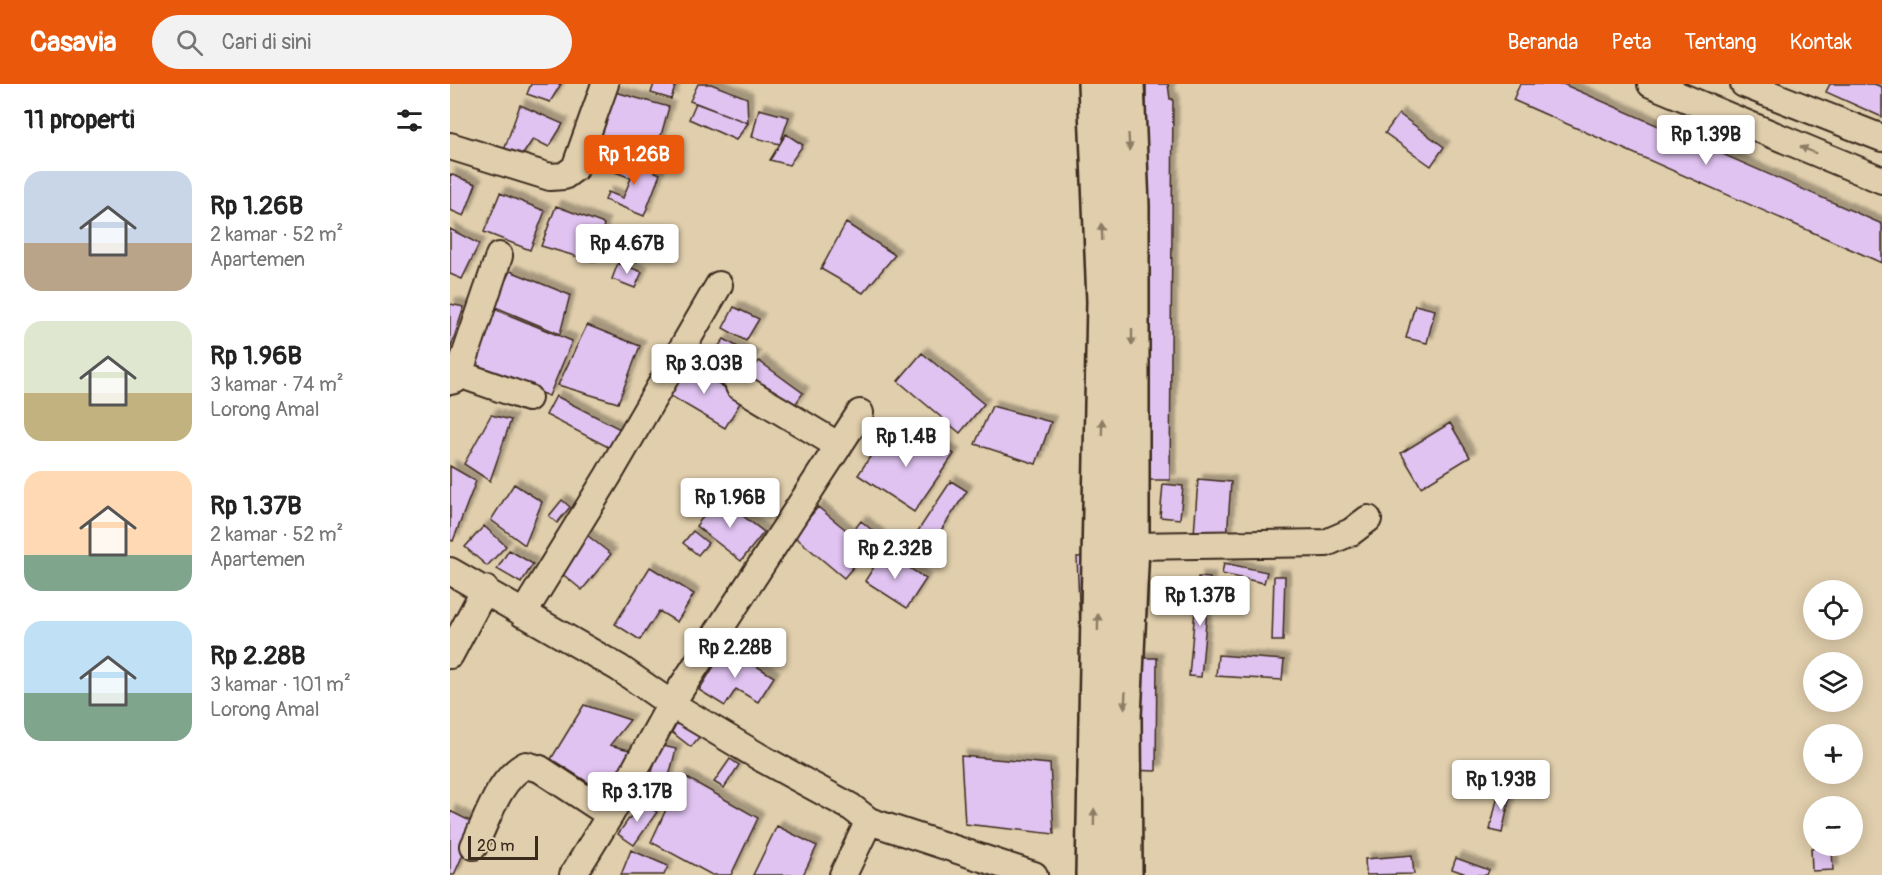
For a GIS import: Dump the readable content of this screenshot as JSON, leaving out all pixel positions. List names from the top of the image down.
{
  "scale_bar": "20 m",
  "page": {
    "header": "Casavia",
    "search": "Cari di sini",
    "nav": [
      "Beranda",
      "Peta",
      "Tentang",
      "Kontak"
    ],
    "heading": "11 properti",
    "price": [
      "Rp 1.39B",
      "Rp 1.26B",
      "Rp 4.67B",
      "Rp 3.03B",
      "Rp 1.4B",
      "Rp 1.96B",
      "Rp 2.32B",
      "Rp 1.37B",
      "Rp 2.28B",
      "Rp 1.93B",
      "Rp 3.17B"
    ],
    "list": [
      {
        "name": "Rp 1.26B",
        "note": "2 kamar · 52 m² · Apartemen"
      },
      {
        "name": "Rp 1.96B",
        "note": "3 kamar · 74 m² · Lorong Amal"
      },
      {
        "name": "Rp 1.37B",
        "note": "2 kamar · 52 m² · Apartemen"
      },
      {
        "name": "Rp 2.28B",
        "note": "3 kamar · 101 m² · Lorong Amal"
      }
    ],
    "map_buttons": ["+", "−"],
    "scale": "20 m"
  }
}
